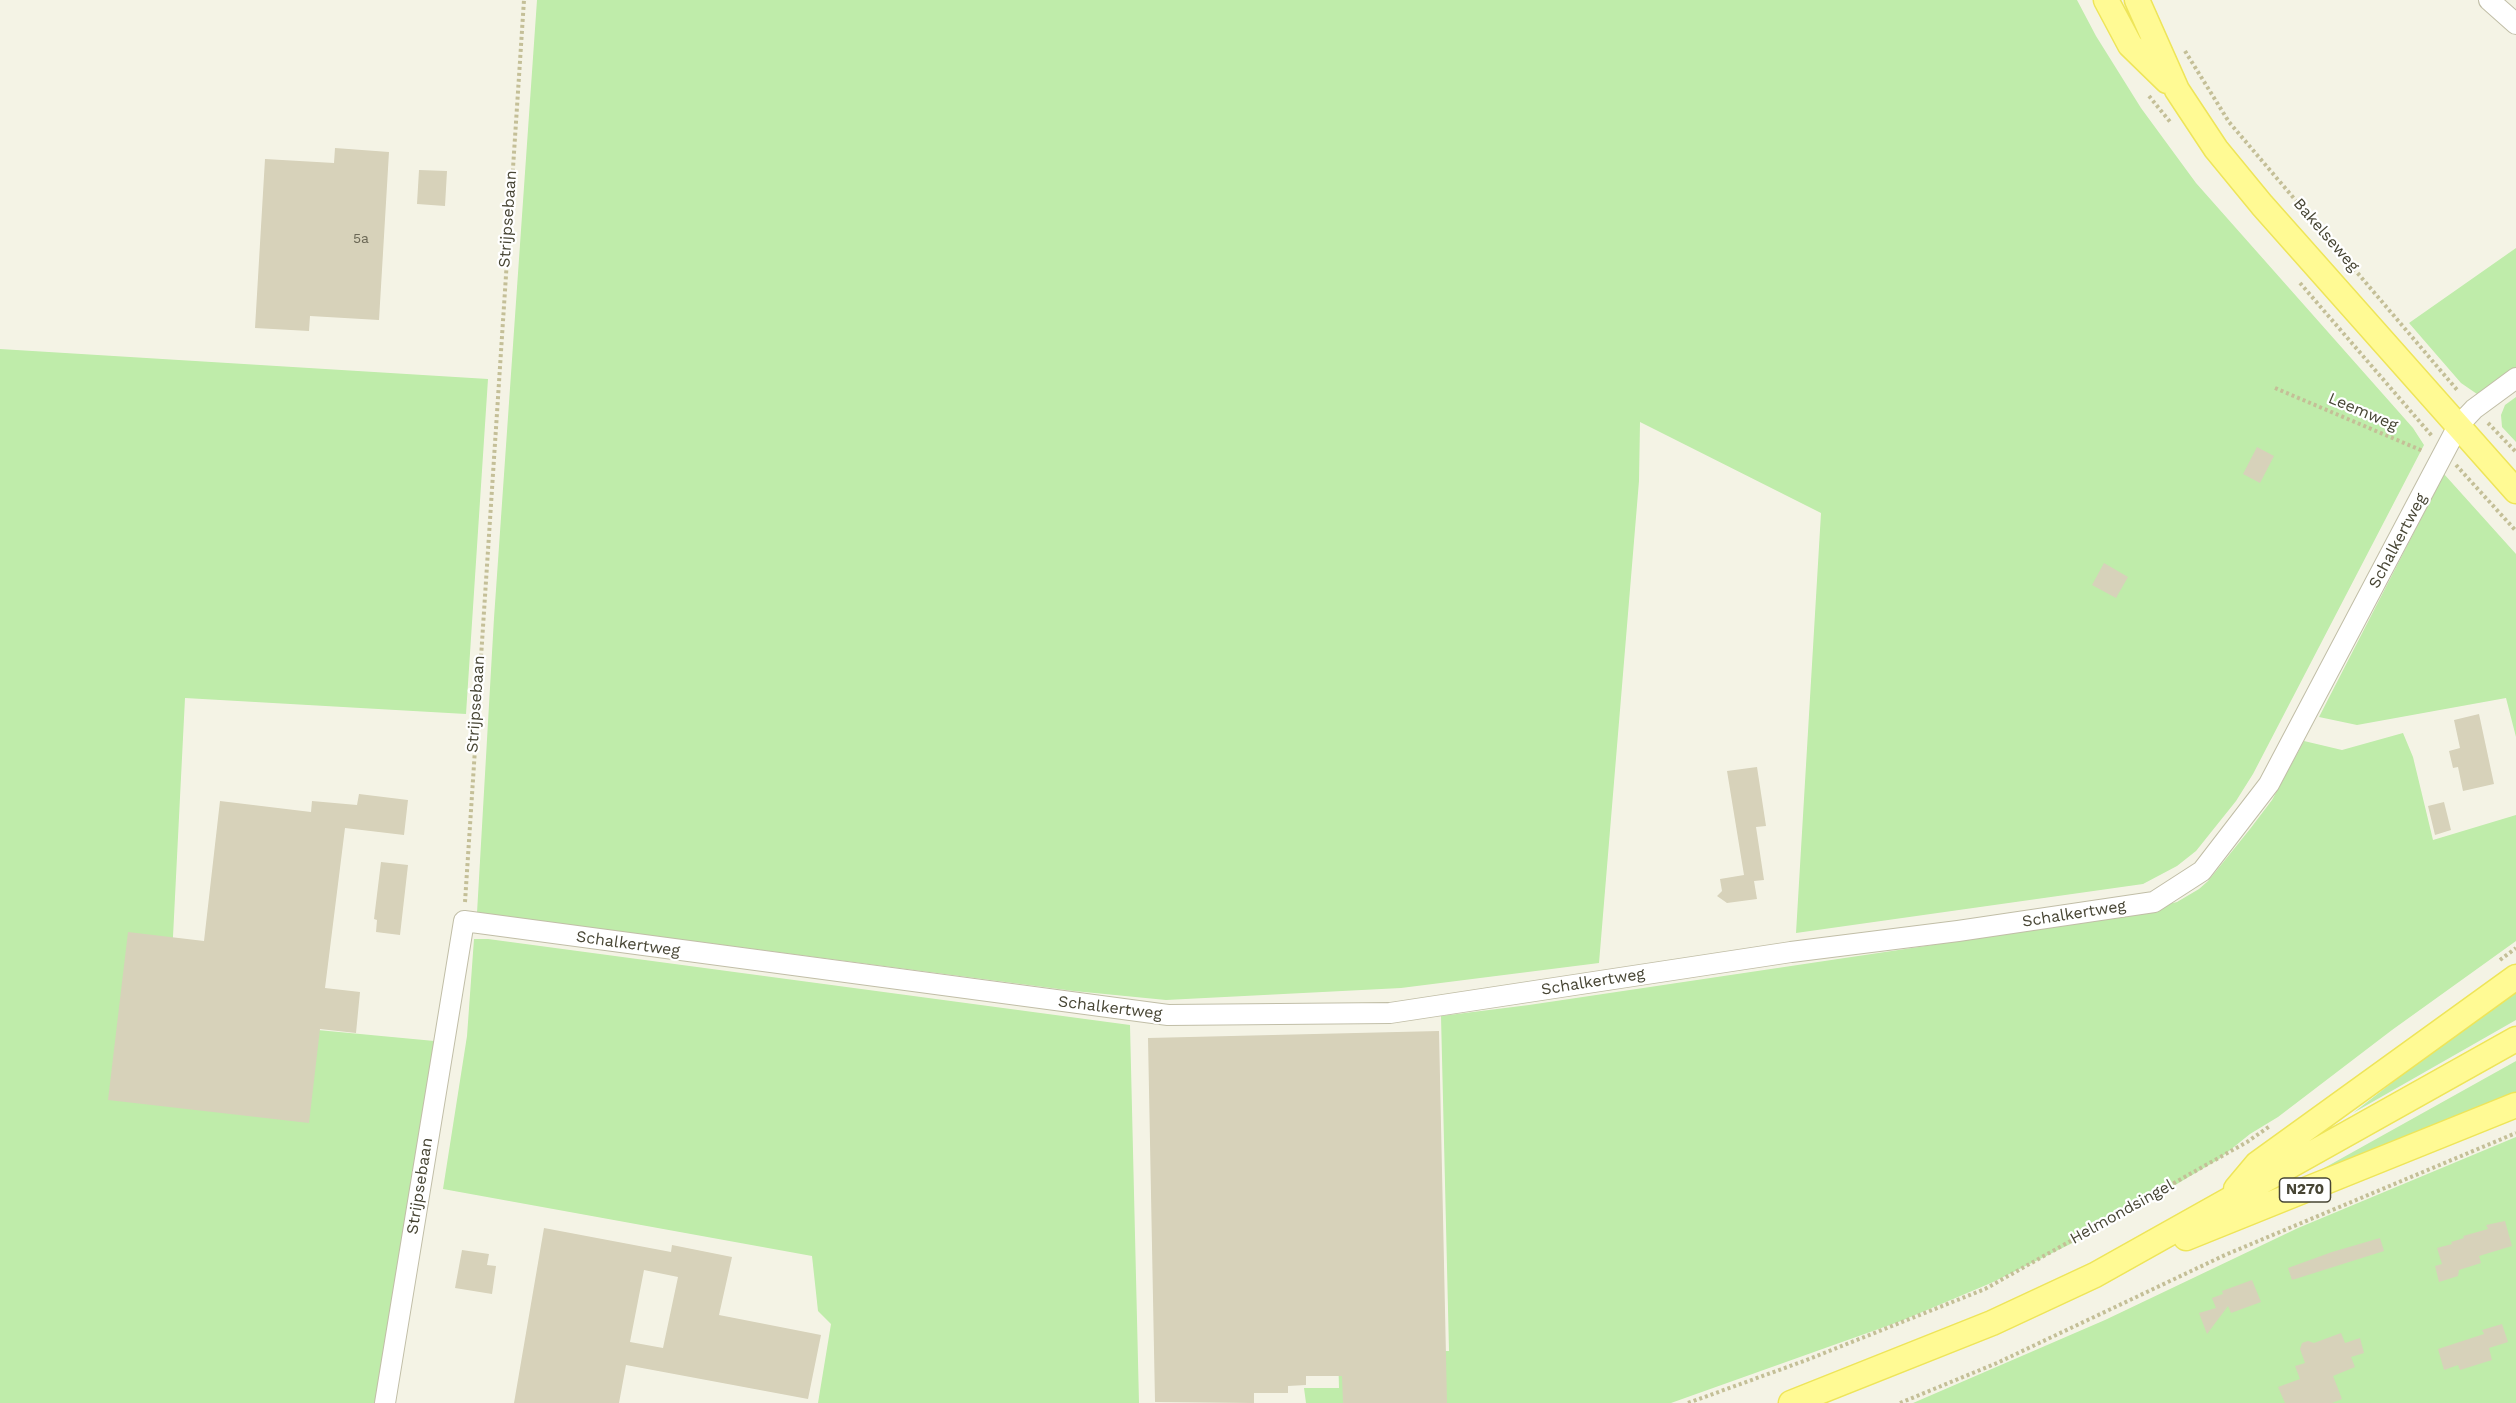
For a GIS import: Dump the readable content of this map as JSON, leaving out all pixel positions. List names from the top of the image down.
{
  "streets": {
    "main road": ["Bakelseweg", "N270"],
    "street": ["Strijpsebaan", "Schalkertweg"],
    "path": ["Leemweg", "Helmondsingel"]
  },
  "crossings": [
    ["Strijpsebaan", "Schalkertweg"],
    ["Bakelseweg", "Schalkertweg"],
    ["Leemweg", "Schalkertweg"]
  ],
  "house_numbers": ["5a"]
}
